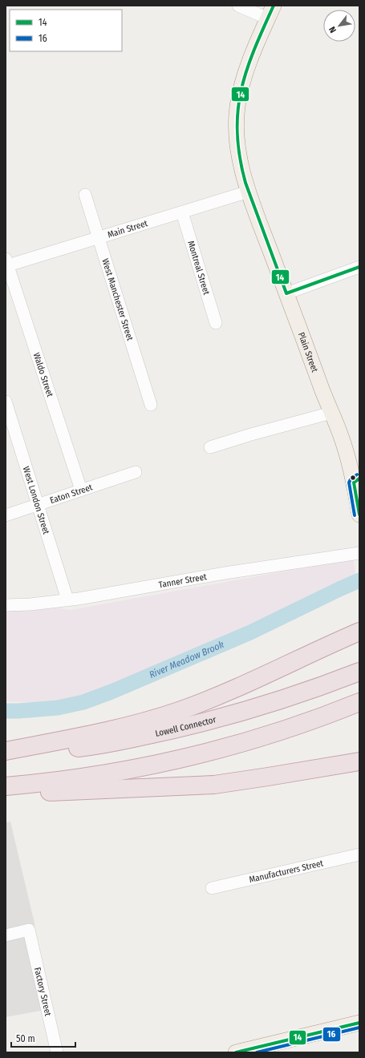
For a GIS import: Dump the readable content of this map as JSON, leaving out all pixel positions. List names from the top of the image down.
{
  "streets": {
    "highway": ["Lowell Connector"],
    "main road": ["Plain Street"],
    "street": [
      "Main Street",
      "Montreal Street",
      "West Manchester Street",
      "Waldo Street",
      "Eaton Street",
      "West London Street",
      "Tanner Street",
      "Manufacturers Street",
      "Factory Street"
    ]
  },
  "crossings": [
    ["Main Street", "Montreal Street"],
    ["Main Street", "West Manchester Street"],
    ["Main Street", "Plain Street"],
    ["Main Street", "Waldo Street"],
    ["Waldo Street", "Eaton Street"],
    ["Eaton Street", "West London Street"],
    ["West London Street", "Tanner Street"]
  ],
  "water": ["River Meadow Brook"],
  "lines": ["transit line 14", "transit line 16"],
  "legend": ["14", "16"],
  "scale_bar": "50 m",
  "north": "bottom left"
}
